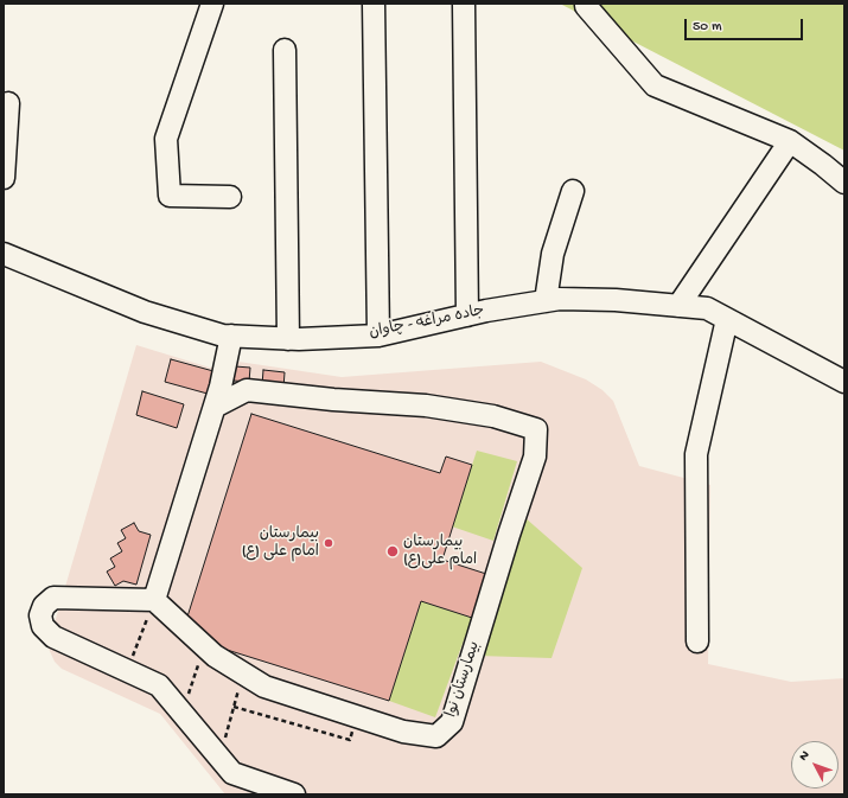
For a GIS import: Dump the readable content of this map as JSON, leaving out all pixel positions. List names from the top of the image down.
{
  "streets": {
    "street": ["جاده مراغه - چاوان", "بیمارستان نوا"]
  },
  "places": ["بیمارستان امام علی (ع)", "بیمارستان امام علی(ع)"],
  "scale_bar": "50 m",
  "north": "top left"
}
